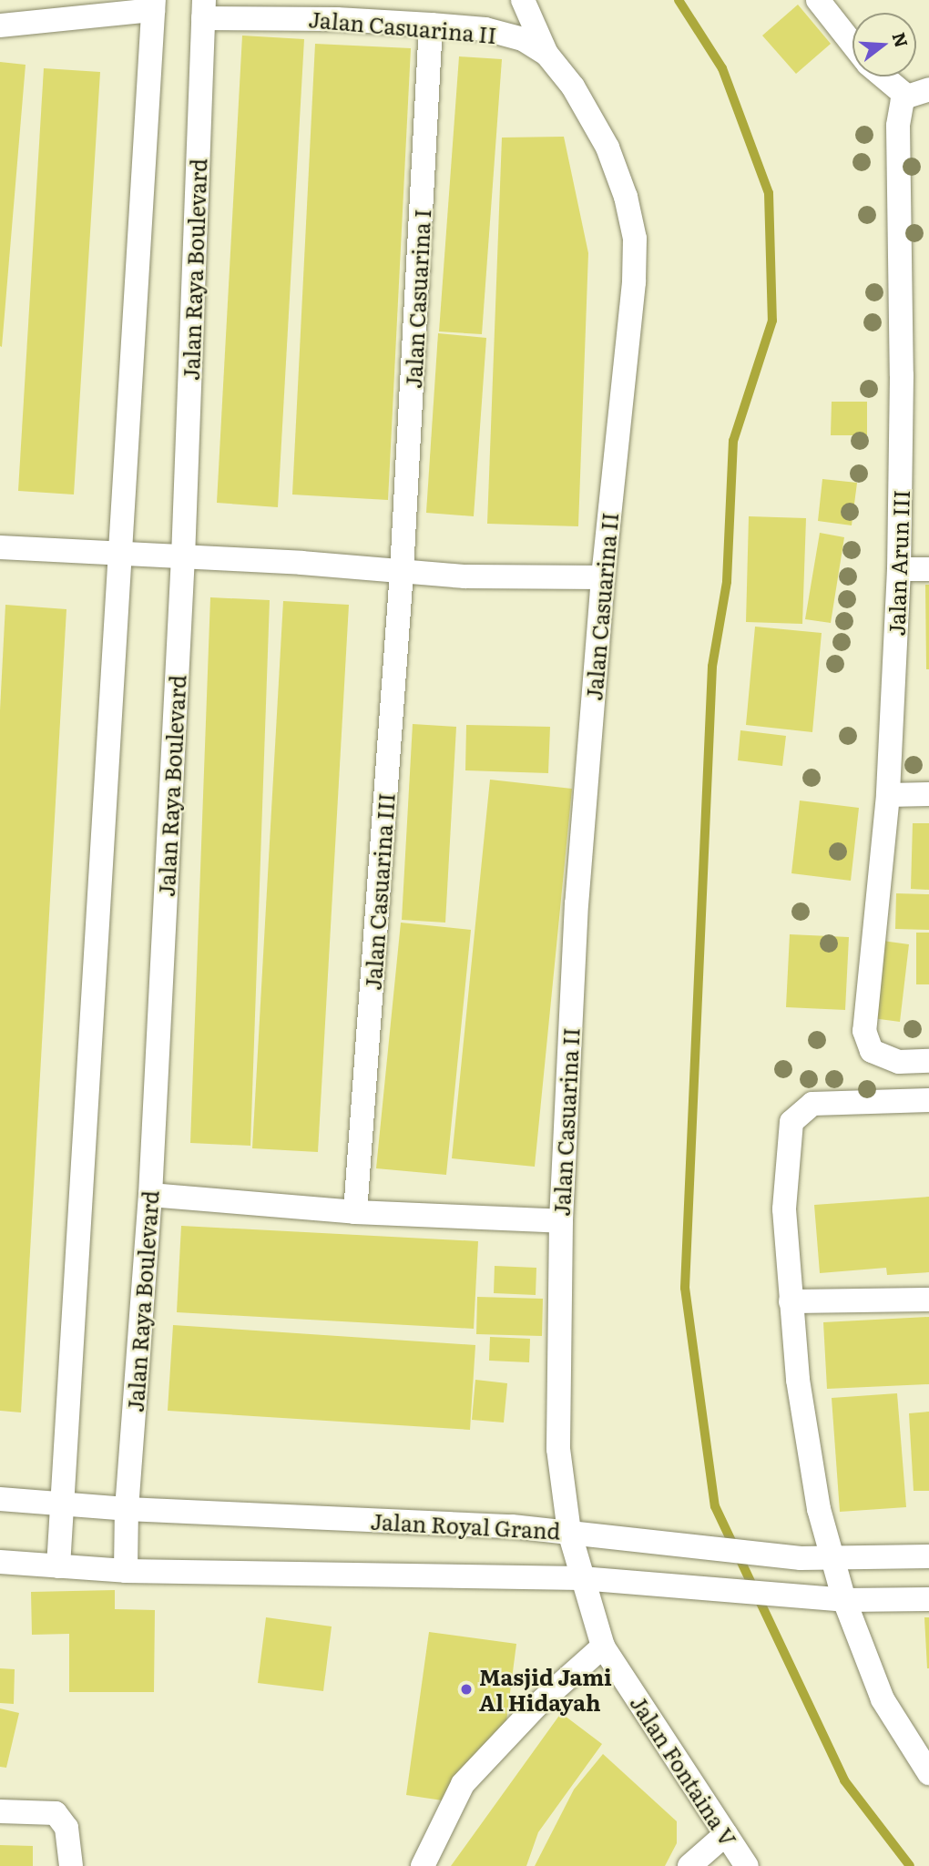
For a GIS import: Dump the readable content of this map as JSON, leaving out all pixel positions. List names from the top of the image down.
{
  "streets": {
    "street": [
      "Jalan Casuarina II",
      "Jalan Raya Boulevard",
      "Jalan Casuarina I",
      "Jalan Arun III",
      "Jalan Casuarina III",
      "Jalan Royal Grand",
      "Jalan Fontaina V"
    ]
  },
  "crossings": [
    ["Jalan Casuarina II", "Jalan Raya Boulevard"],
    ["Jalan Casuarina II", "Jalan Casuarina I"],
    ["Jalan Casuarina II", "Jalan Royal Grand"],
    ["Jalan Casuarina II", "Jalan Fontaina V"],
    ["Jalan Raya Boulevard", "Jalan Royal Grand"],
    ["Jalan Casuarina I", "Jalan Casuarina III"],
    ["Jalan Royal Grand", "Jalan Fontaina V"]
  ],
  "places": ["Masjid Jami Al Hidayah"],
  "north": "right"
}
